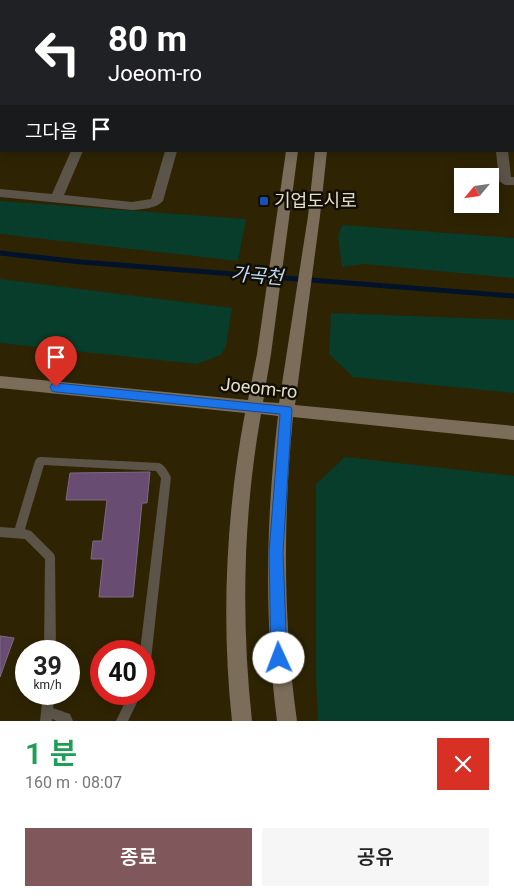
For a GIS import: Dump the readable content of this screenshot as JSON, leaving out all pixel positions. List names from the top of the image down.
{
  "streets": {
    "street": ["Joeom-ro"]
  },
  "water": ["가곡천"],
  "places": {
    "transit": ["기업도시로"]
  },
  "north": "bottom left",
  "page": {
    "turn": ["80 m", "Joeom-ro"],
    "then": "그다음",
    "speed": "39 km/h",
    "limit": "40",
    "heading": ["1 분", "160 m · 08:07"],
    "buttons": ["종료", "공유"]
  }
}
